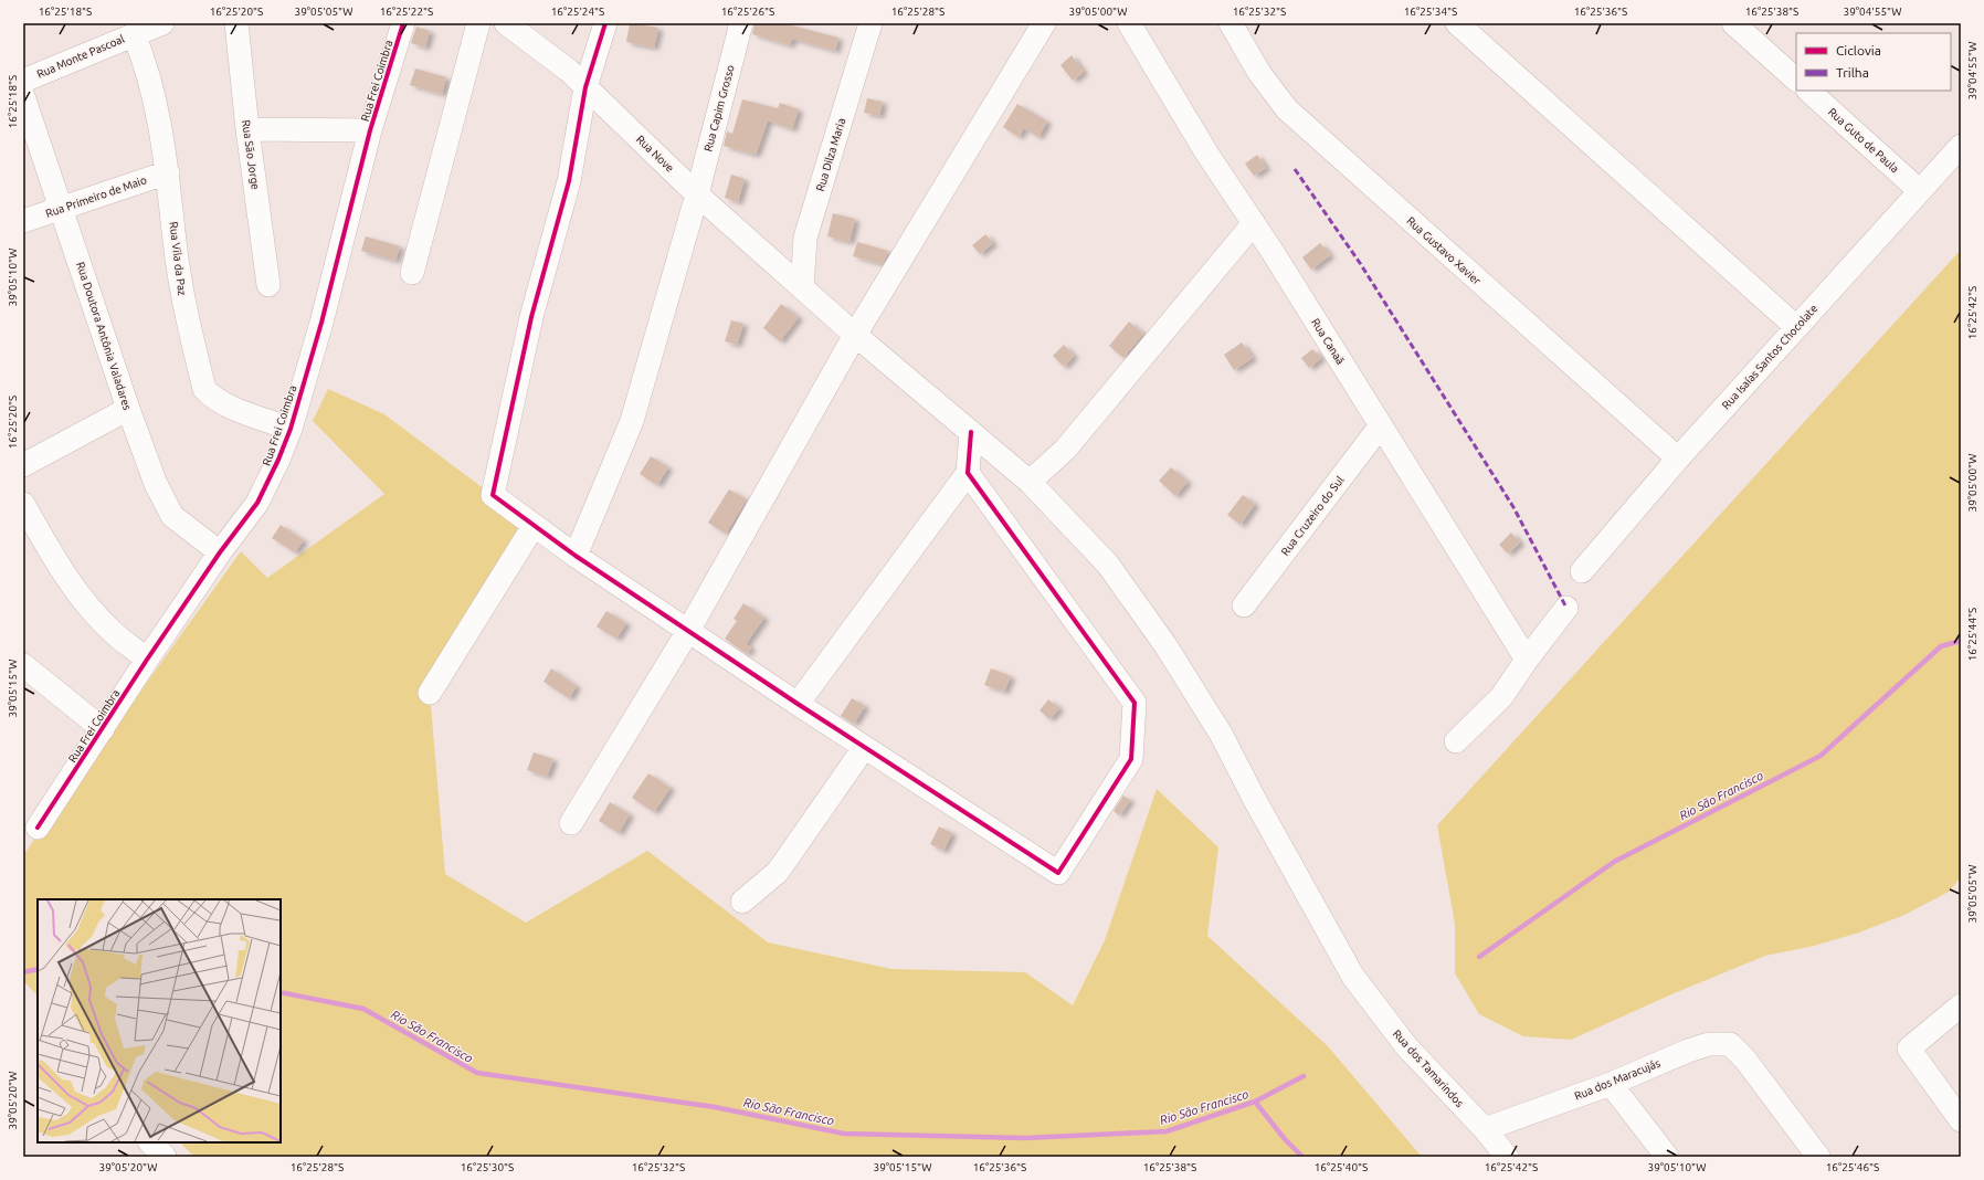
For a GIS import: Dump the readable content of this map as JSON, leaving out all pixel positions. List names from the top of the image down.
{
  "streets": {
    "street": [
      "Rua Monte Pascoal",
      "Rua Frei Coimbra",
      "Rua Capim Grosso",
      "Rua Guto de Paula",
      "Rua Nove",
      "Rua São Jorge",
      "Rua Dilza Maria",
      "Rua Primeiro de Maio",
      "Rua Gustavo Xavier",
      "Rua Vila da Paz",
      "Rua Doutora Antônia Valadares",
      "Rua Canaã",
      "Rua Isaías Santos Chocolate",
      "Rua Cruzeiro do Sul",
      "Rua dos Tamarindos",
      "Rua dos Maracujás"
    ]
  },
  "crossings": [
    ["Rua Monte Pascoal", "Rua Vila da Paz"],
    ["Rua Frei Coimbra", "Rua Vila da Paz"],
    ["Rua Frei Coimbra", "Rua Doutora Antônia Valadares"],
    ["Rua Capim Grosso", "Rua Nove"],
    ["Rua Guto de Paula", "Rua Isaías Santos Chocolate"],
    ["Rua Nove", "Rua Dilza Maria"],
    ["Rua Nove", "Rua dos Tamarindos"],
    ["Rua Primeiro de Maio", "Rua Vila da Paz"],
    ["Rua Primeiro de Maio", "Rua Doutora Antônia Valadares"],
    ["Rua Gustavo Xavier", "Rua Isaías Santos Chocolate"],
    ["Rua Canaã", "Rua Cruzeiro do Sul"],
    ["Rua dos Tamarindos", "Rua dos Maracujás"]
  ],
  "water": ["Rio São Francisco"],
  "legend": ["Ciclovia", "Trilha"],
  "coordinates": [
    "16°25'18\"S",
    "16°25'20\"S",
    "39°05'05\"W",
    "16°25'22\"S",
    "16°25'24\"S",
    "16°25'26\"S",
    "16°25'28\"S",
    "39°05'00\"W",
    "16°25'32\"S",
    "16°25'34\"S",
    "16°25'36\"S",
    "16°25'38\"S",
    "39°04'55\"W",
    "39°05'10\"W",
    "16°25'42\"S",
    "16°25'44\"S",
    "39°05'15\"W",
    "39°05'20\"W",
    "16°25'30\"S",
    "16°25'40\"S",
    "16°25'46\"S"
  ]
}
